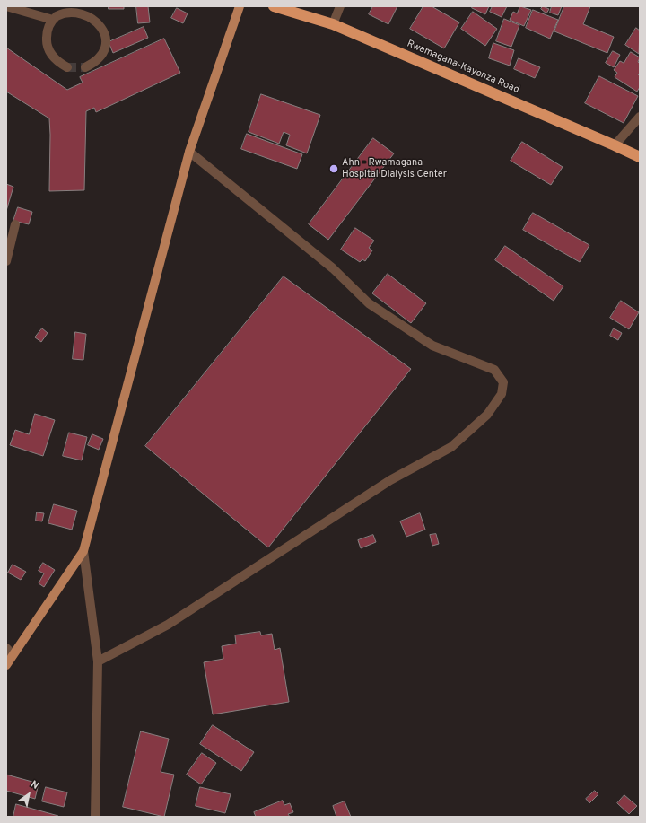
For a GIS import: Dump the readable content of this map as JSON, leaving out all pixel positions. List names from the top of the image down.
{
  "streets": {
    "highway": ["Rwamagana-Kayonza Road"]
  },
  "places": ["Ahn - Rwamagana Hospital Dialysis Center"],
  "north": "top right"
}
